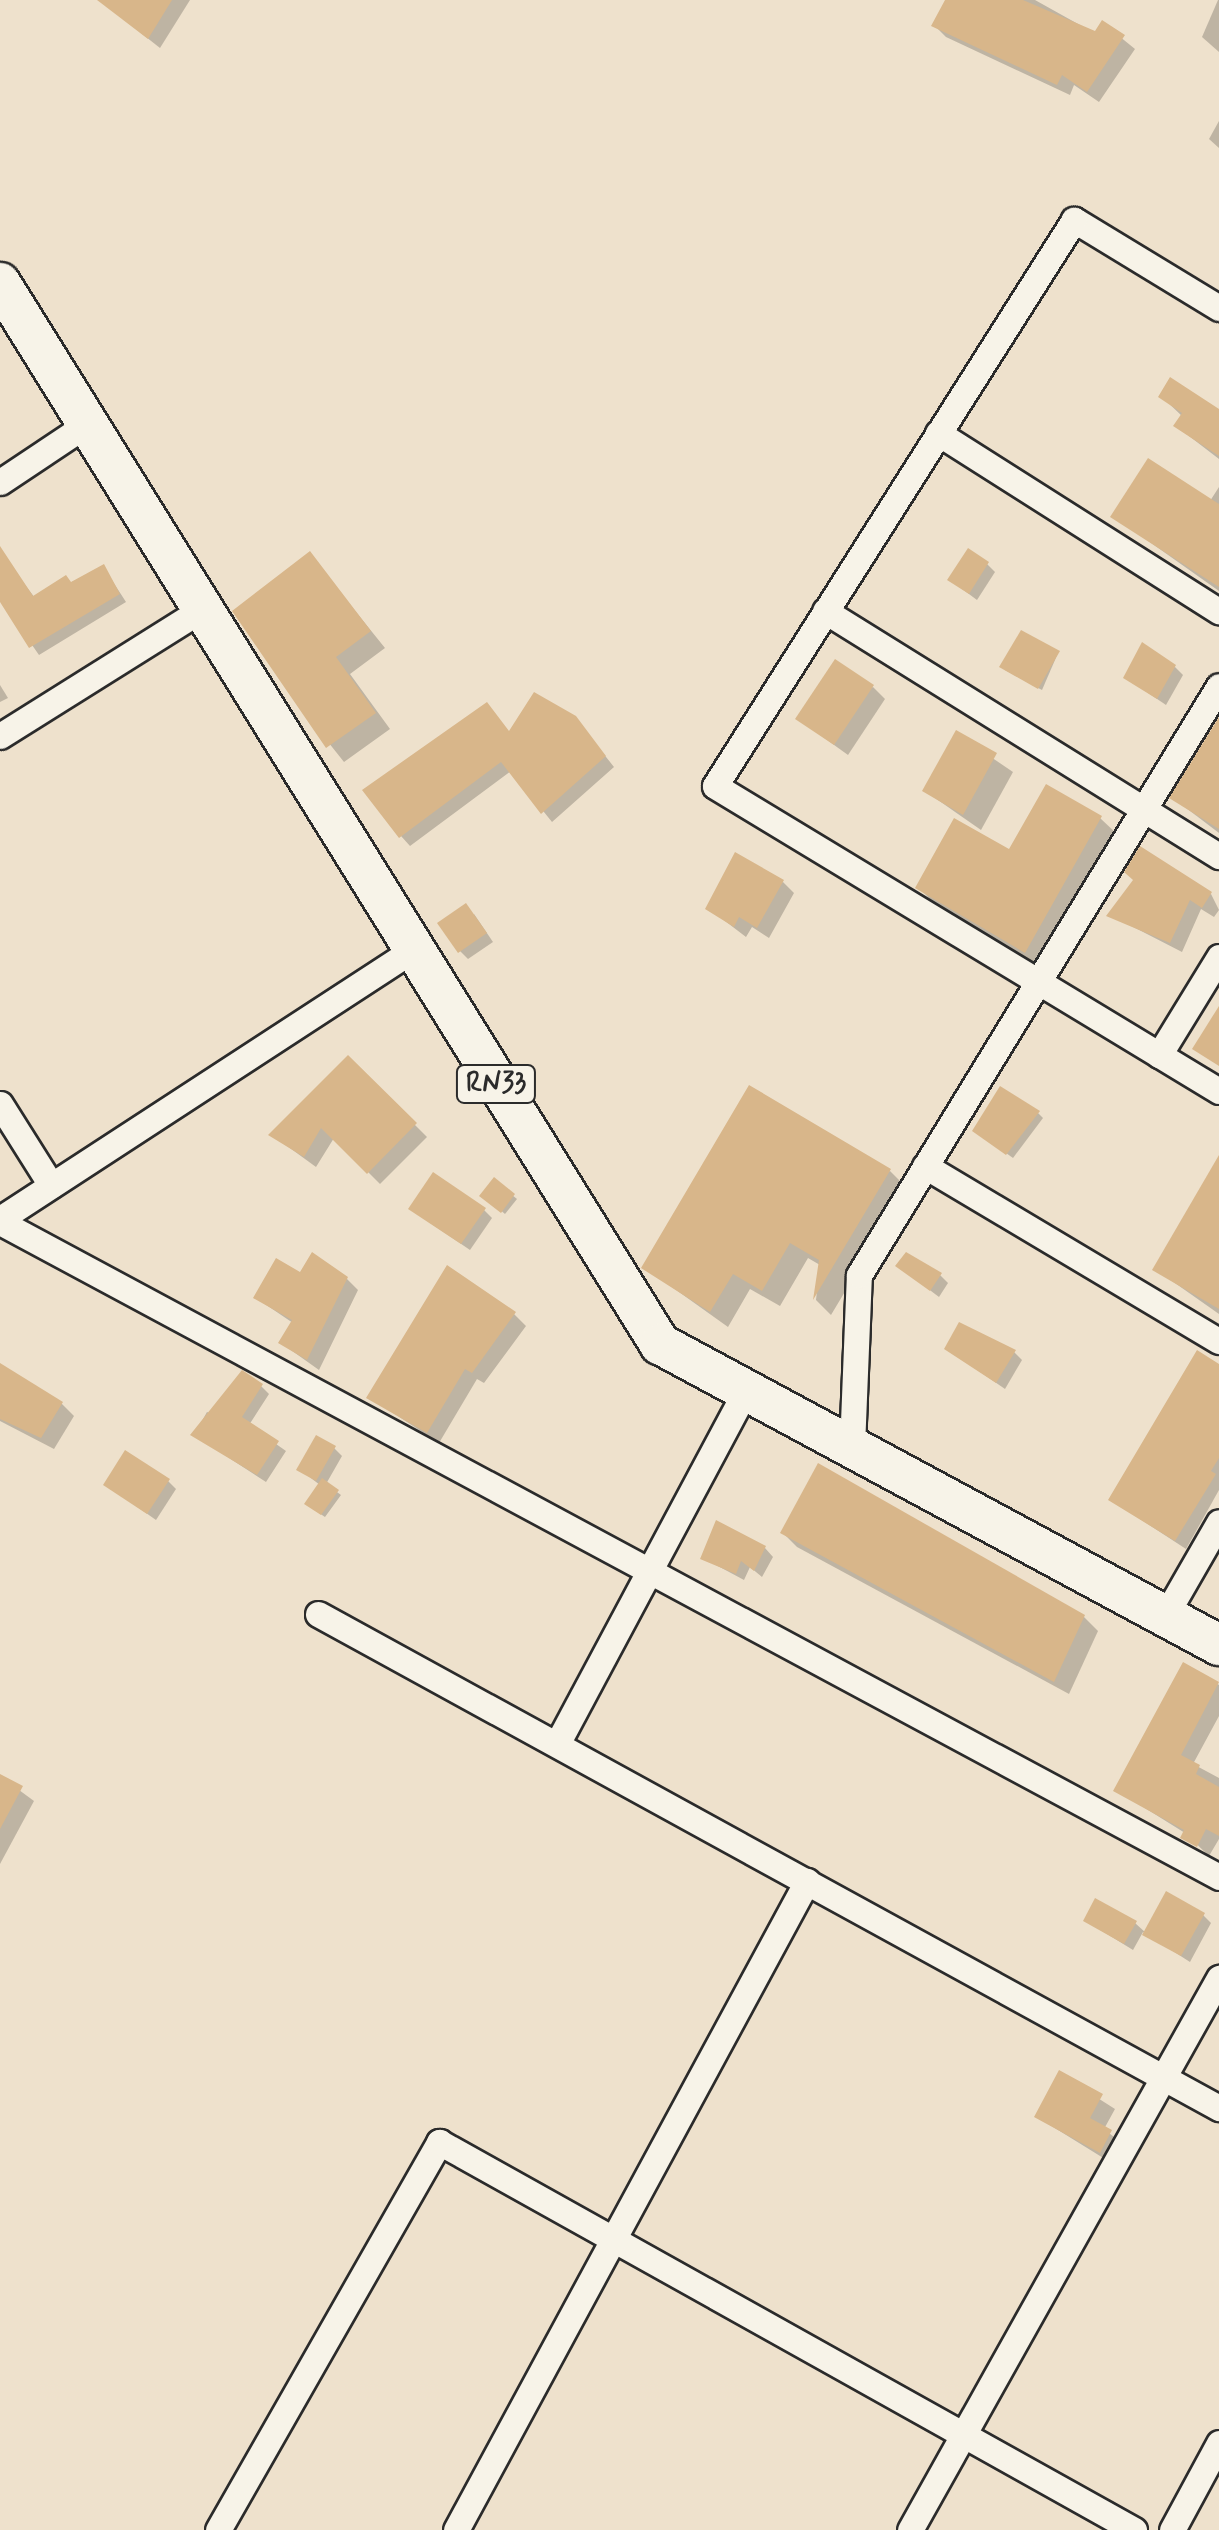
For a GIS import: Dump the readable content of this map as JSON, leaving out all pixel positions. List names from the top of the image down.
{
  "streets": {
    "main road": ["RN33"]
  }
}
